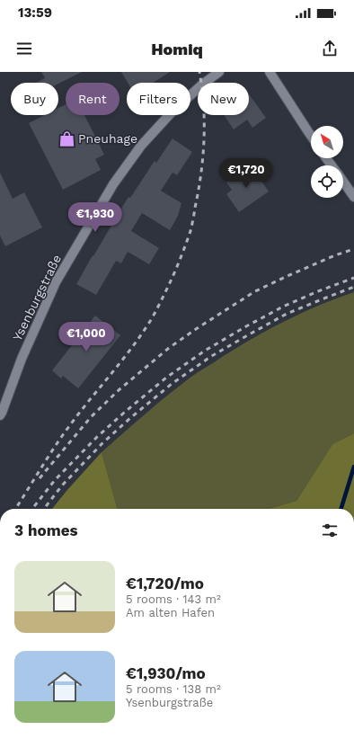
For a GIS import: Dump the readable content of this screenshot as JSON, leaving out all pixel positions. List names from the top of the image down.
{
  "streets": {
    "street": ["Ysenburgstraße"]
  },
  "places": {
    "shop": ["Pneuhage"]
  },
  "north": "top left",
  "page": {
    "status": "13:59",
    "header": "Homiq",
    "chip": [
      "Buy",
      "Rent",
      "Filters",
      "New"
    ],
    "price": ["€1,720", "€1,930", "€1,000"],
    "heading": "3 homes",
    "list": [
      {
        "name": "€1,720/mo",
        "note": "5 rooms · 143 m² · Am alten Hafen"
      },
      {
        "name": "€1,930/mo",
        "note": "5 rooms · 138 m² · Ysenburgstraße"
      }
    ]
  }
}
